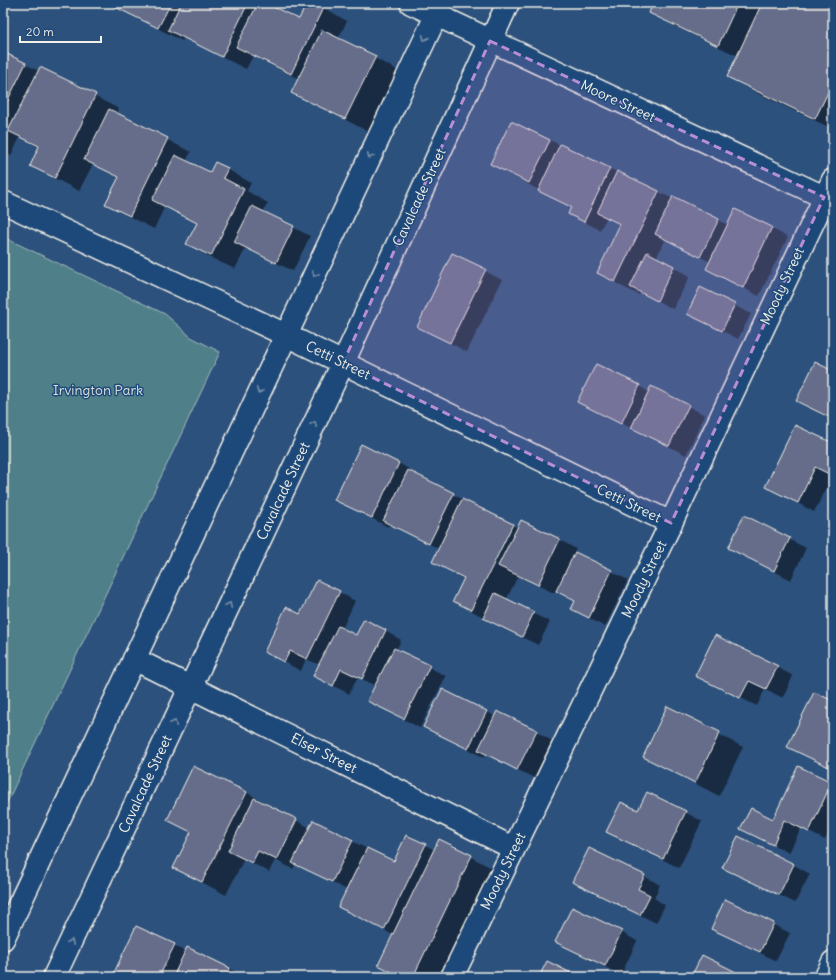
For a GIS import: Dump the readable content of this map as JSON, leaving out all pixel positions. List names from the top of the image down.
{
  "streets": {
    "street": [
      "Moore Street",
      "Cavalcade Street",
      "Moody Street",
      "Cetti Street",
      "Elser Street"
    ]
  },
  "crossings": [
    ["Moore Street", "Cavalcade Street"],
    ["Moore Street", "Moody Street"],
    ["Cavalcade Street", "Cetti Street"],
    ["Cavalcade Street", "Elser Street"],
    ["Moody Street", "Cetti Street"],
    ["Moody Street", "Elser Street"]
  ],
  "parks": ["Irvington Park"],
  "scale_bar": "20 m"
}
